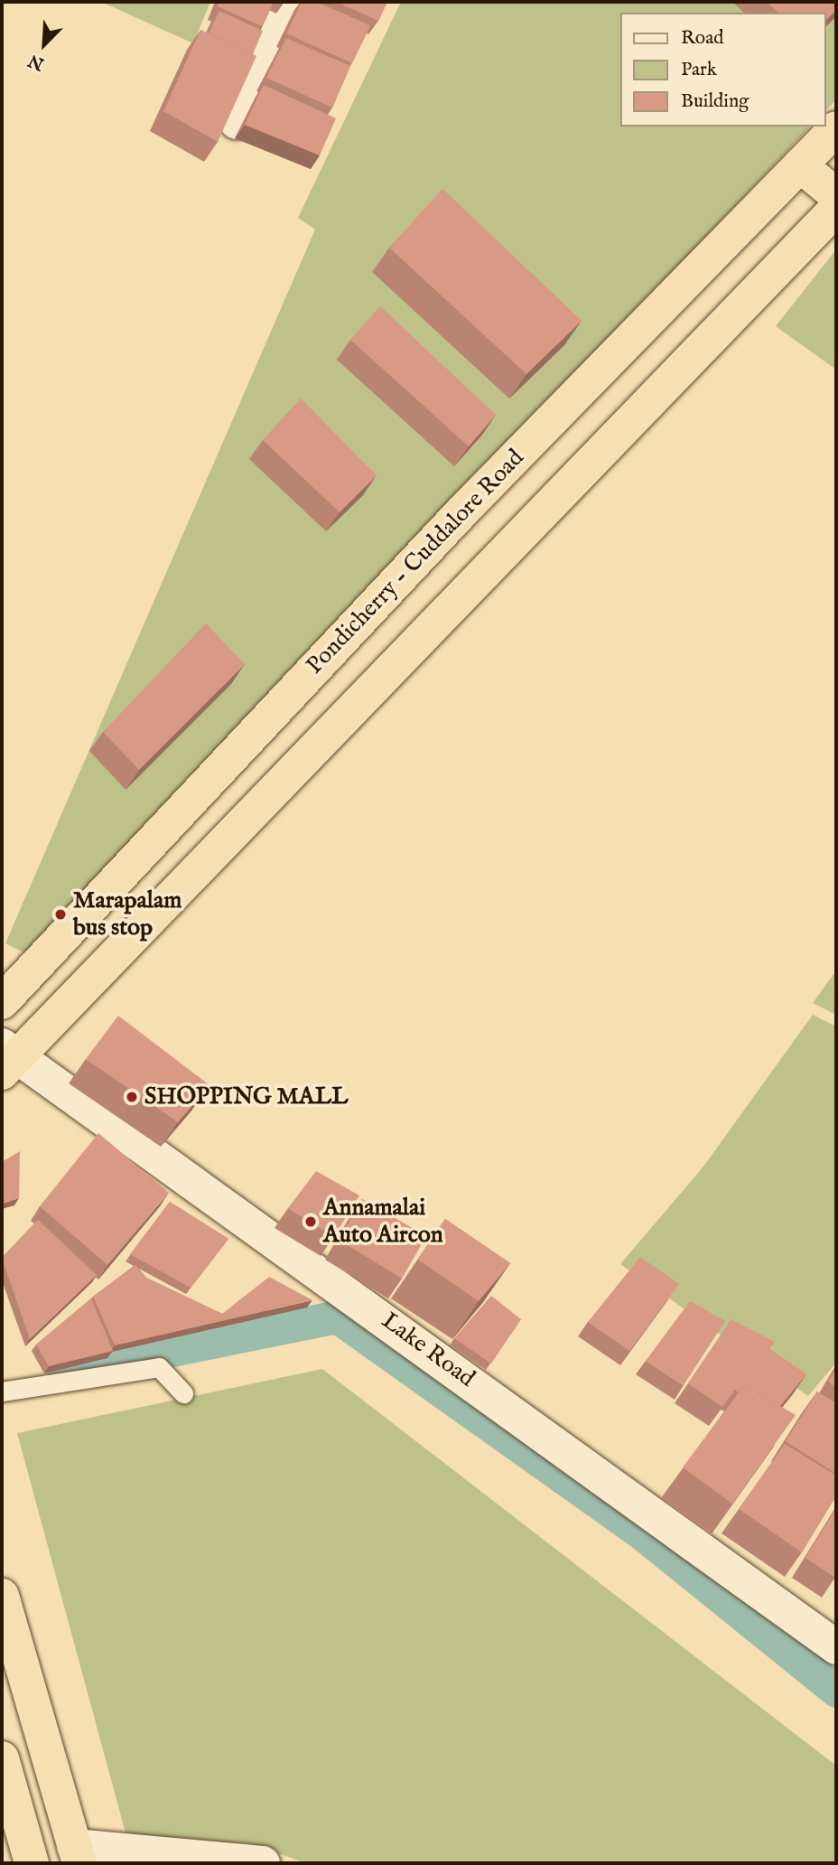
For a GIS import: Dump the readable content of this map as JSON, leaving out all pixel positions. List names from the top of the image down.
{
  "streets": {
    "highway": ["Pondicherry - Cuddalore Road"],
    "street": ["Lake Road"]
  },
  "places": ["Marapalam bus stop", "SHOPPING MALL", "Annamalai Auto Aircon"],
  "legend": ["Road", "Park", "Building"],
  "north": "bottom left"
}
